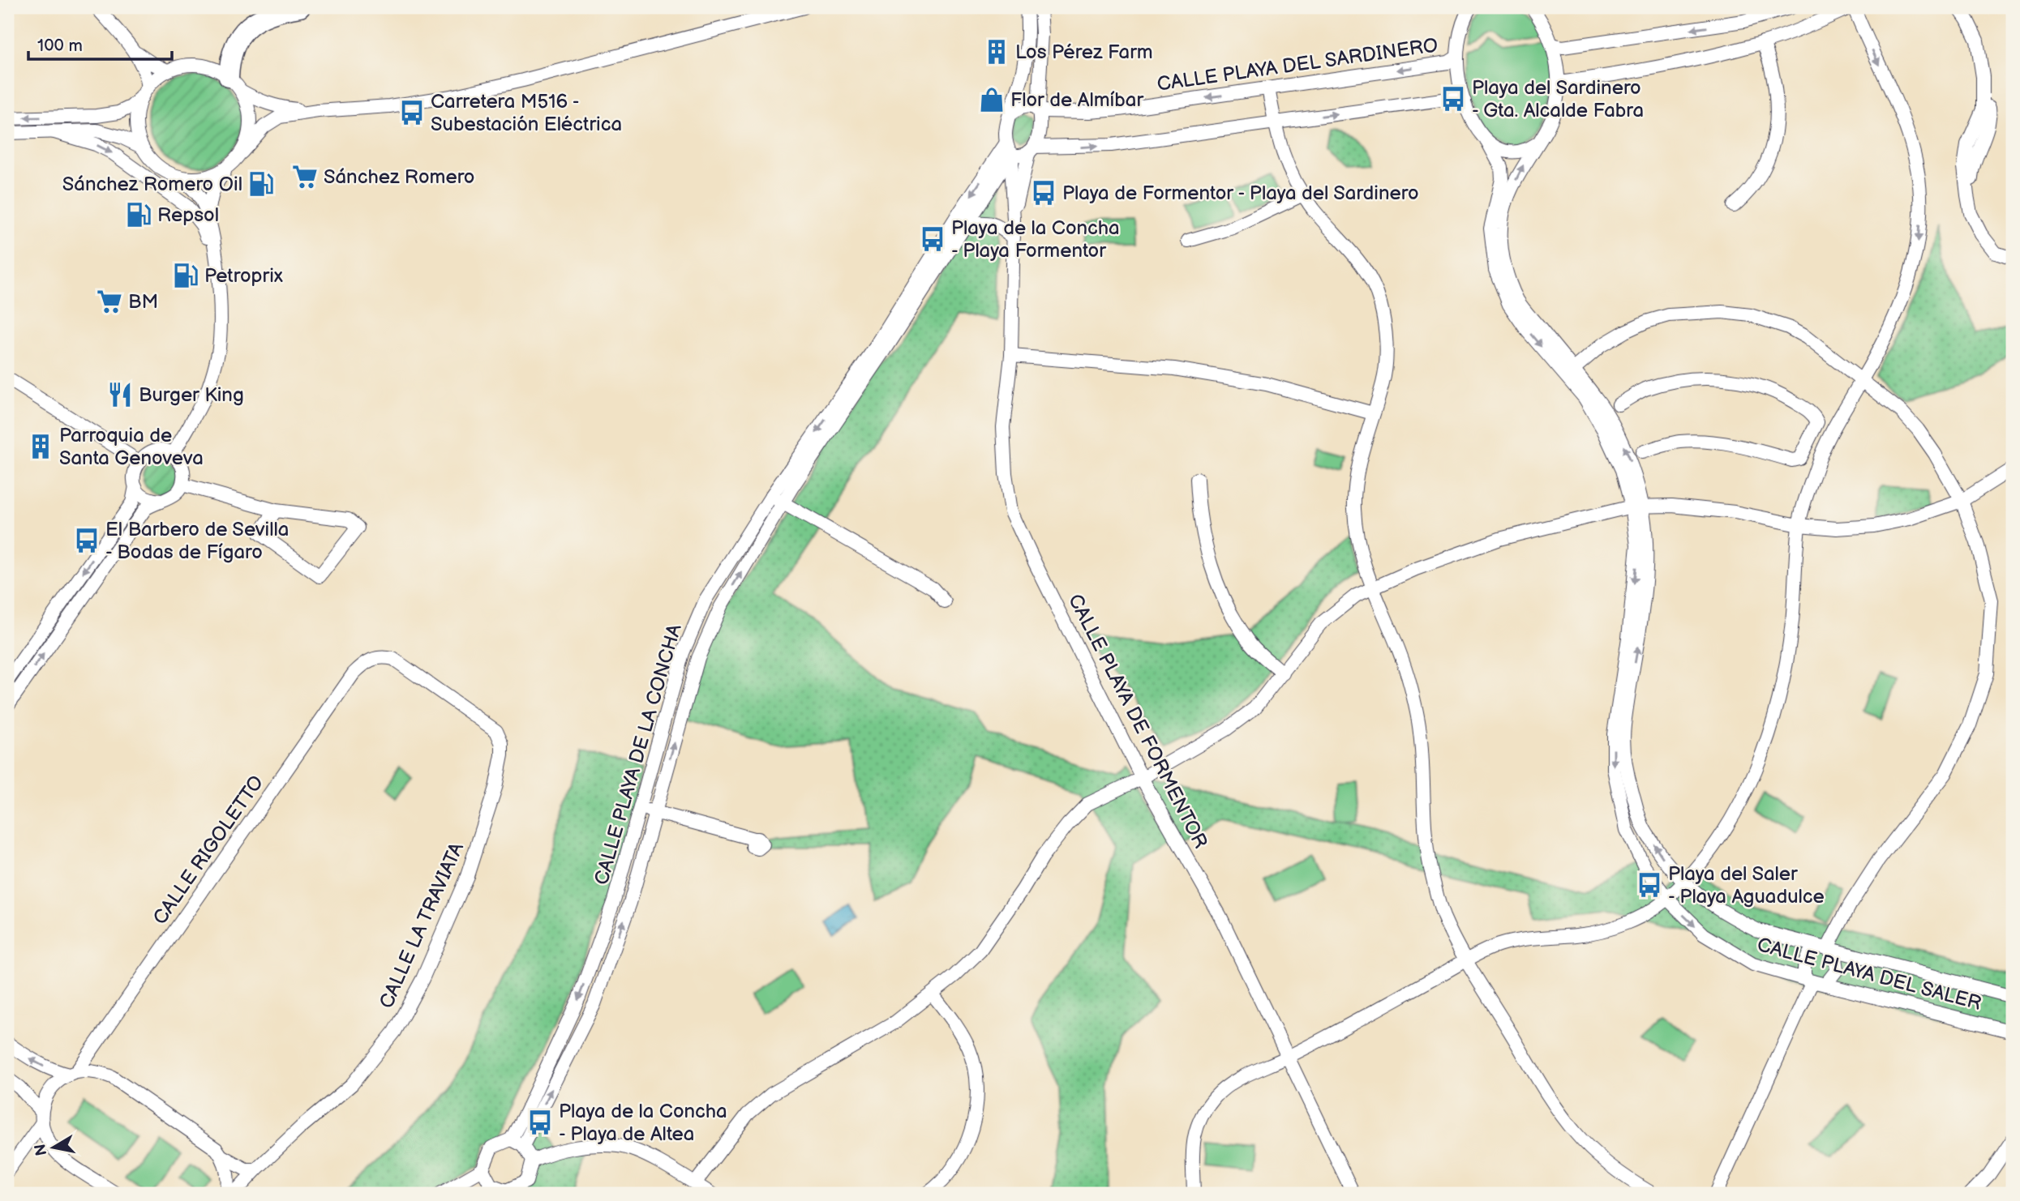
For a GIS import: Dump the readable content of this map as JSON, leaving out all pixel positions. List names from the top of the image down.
{
  "streets": {
    "street": [
      "CALLE PLAYA DEL SARDINERO",
      "CALLE PLAYA DE FORMENTOR",
      "CALLE PLAYA DE LA CONCHA",
      "CALLE RIGOLETTO",
      "CALLE LA TRAVIATA",
      "CALLE PLAYA DEL SALER"
    ]
  },
  "crossings": [
    ["CALLE PLAYA DEL SARDINERO", "CALLE PLAYA DE FORMENTOR"],
    ["CALLE PLAYA DEL SARDINERO", "CALLE PLAYA DE LA CONCHA"],
    ["CALLE PLAYA DEL SARDINERO", "CALLE PLAYA DEL SALER"],
    ["CALLE PLAYA DE FORMENTOR", "CALLE PLAYA DE LA CONCHA"],
    ["CALLE RIGOLETTO", "CALLE LA TRAVIATA"]
  ],
  "places": {
    "building": ["Los Pérez Farm", "Parroquia de Santa Genoveva"],
    "bus stop": [
      "Playa del Sardinero - Gta. Alcalde Fabra",
      "Carretera M516 - Subestación Eléctrica",
      "Playa de Formentor - Playa del Sardinero",
      "Playa de la Concha - Playa Formentor",
      "El Barbero de Sevilla - Bodas de Fígaro",
      "Playa del Saler - Playa Aguadulce",
      "Playa de la Concha - Playa de Altea"
    ],
    "shop": ["Flor de Almíbar"],
    "supermarket": ["Sánchez Romero", "BM"],
    "fuel station": ["Sánchez Romero Oil", "Repsol", "Petroprix"],
    "restaurant": ["Burger King"]
  },
  "scale_bar": "100 m",
  "north": "left"
}
